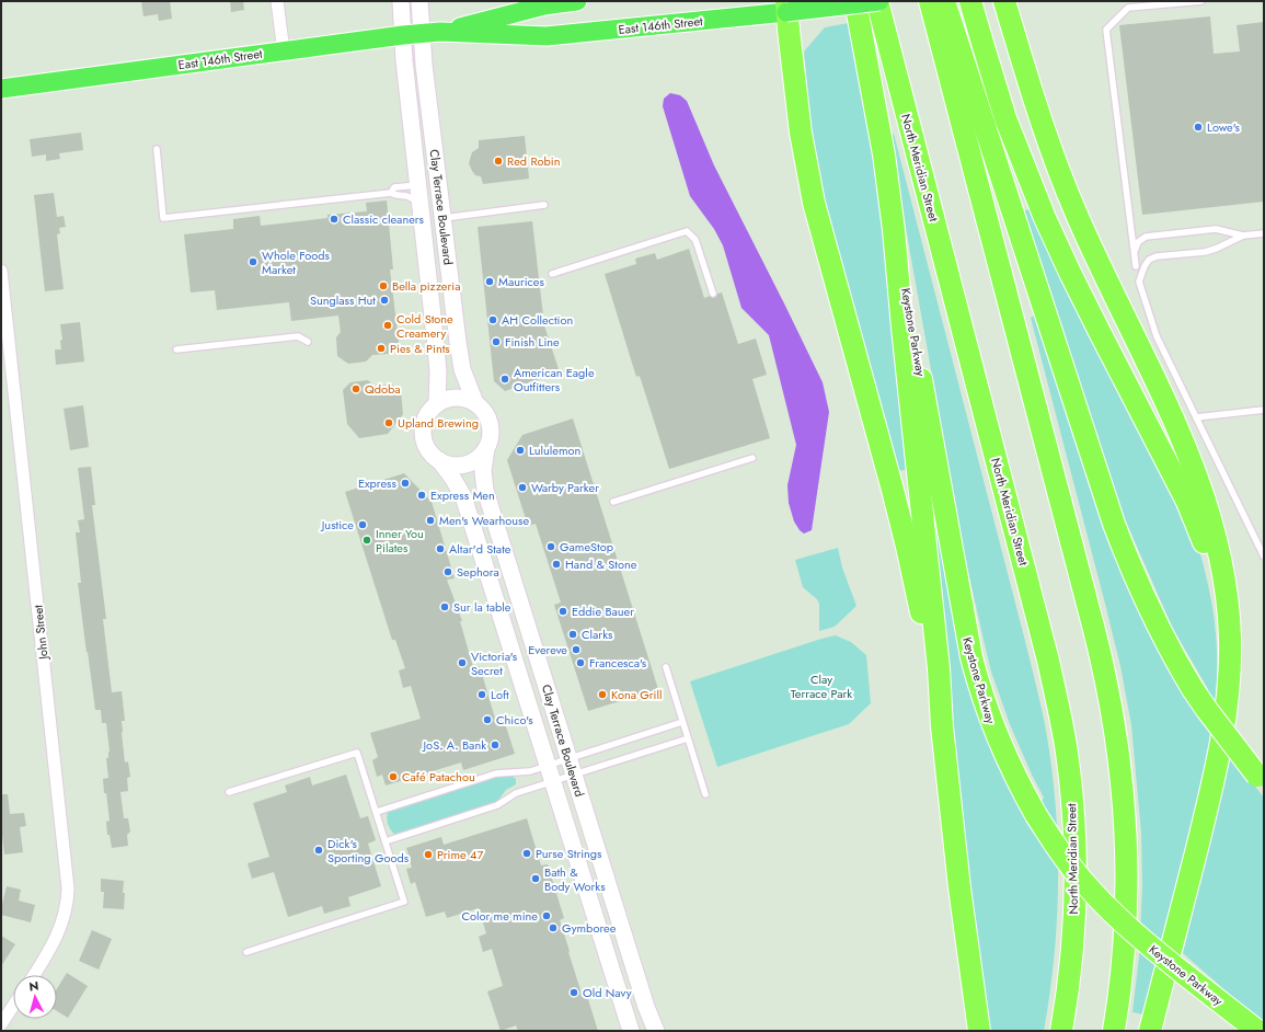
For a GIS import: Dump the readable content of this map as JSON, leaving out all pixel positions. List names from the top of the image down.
{
  "streets": {
    "highway": ["North Meridian Street", "Keystone Parkway"],
    "main road": ["East 146th Street"],
    "street": ["Clay Terrace Boulevard", "John Street"]
  },
  "crossings": [
    ["East 146th Street", "North Meridian Street"],
    ["East 146th Street", "Clay Terrace Boulevard"]
  ],
  "parks": ["Clay Terrace Park"],
  "places": [
    "Lowe's",
    "Red Robin",
    "Classic cleaners",
    "Whole Foods Market",
    "Maurices",
    "Bella pizzeria",
    "Sunglass Hut",
    "AH Collection",
    "Cold Stone Creamery",
    "Finish Line",
    "Pies & Pints",
    "American Eagle Outfitters",
    "Qdoba",
    "Upland Brewing",
    "Lululemon",
    "Express",
    "Warby Parker",
    "Express Men",
    "Men's Wearhouse",
    "Justice",
    "Inner You Pilates",
    "GameStop",
    "Altar'd State",
    "Hand & Stone",
    "Sephora",
    "Sur la table",
    "Eddie Bauer",
    "Clarks",
    "Evereve",
    "Victoria's Secret",
    "Francesca's",
    "Loft",
    "Kona Grill",
    "Chico's",
    "JoS. A. Bank",
    "Café Patachou",
    "Dick's Sporting Goods",
    "Purse Strings",
    "Prime 47",
    "Bath & Body Works",
    "Color me mine",
    "Gymboree",
    "Old Navy"
  ],
  "north": "top"
}
